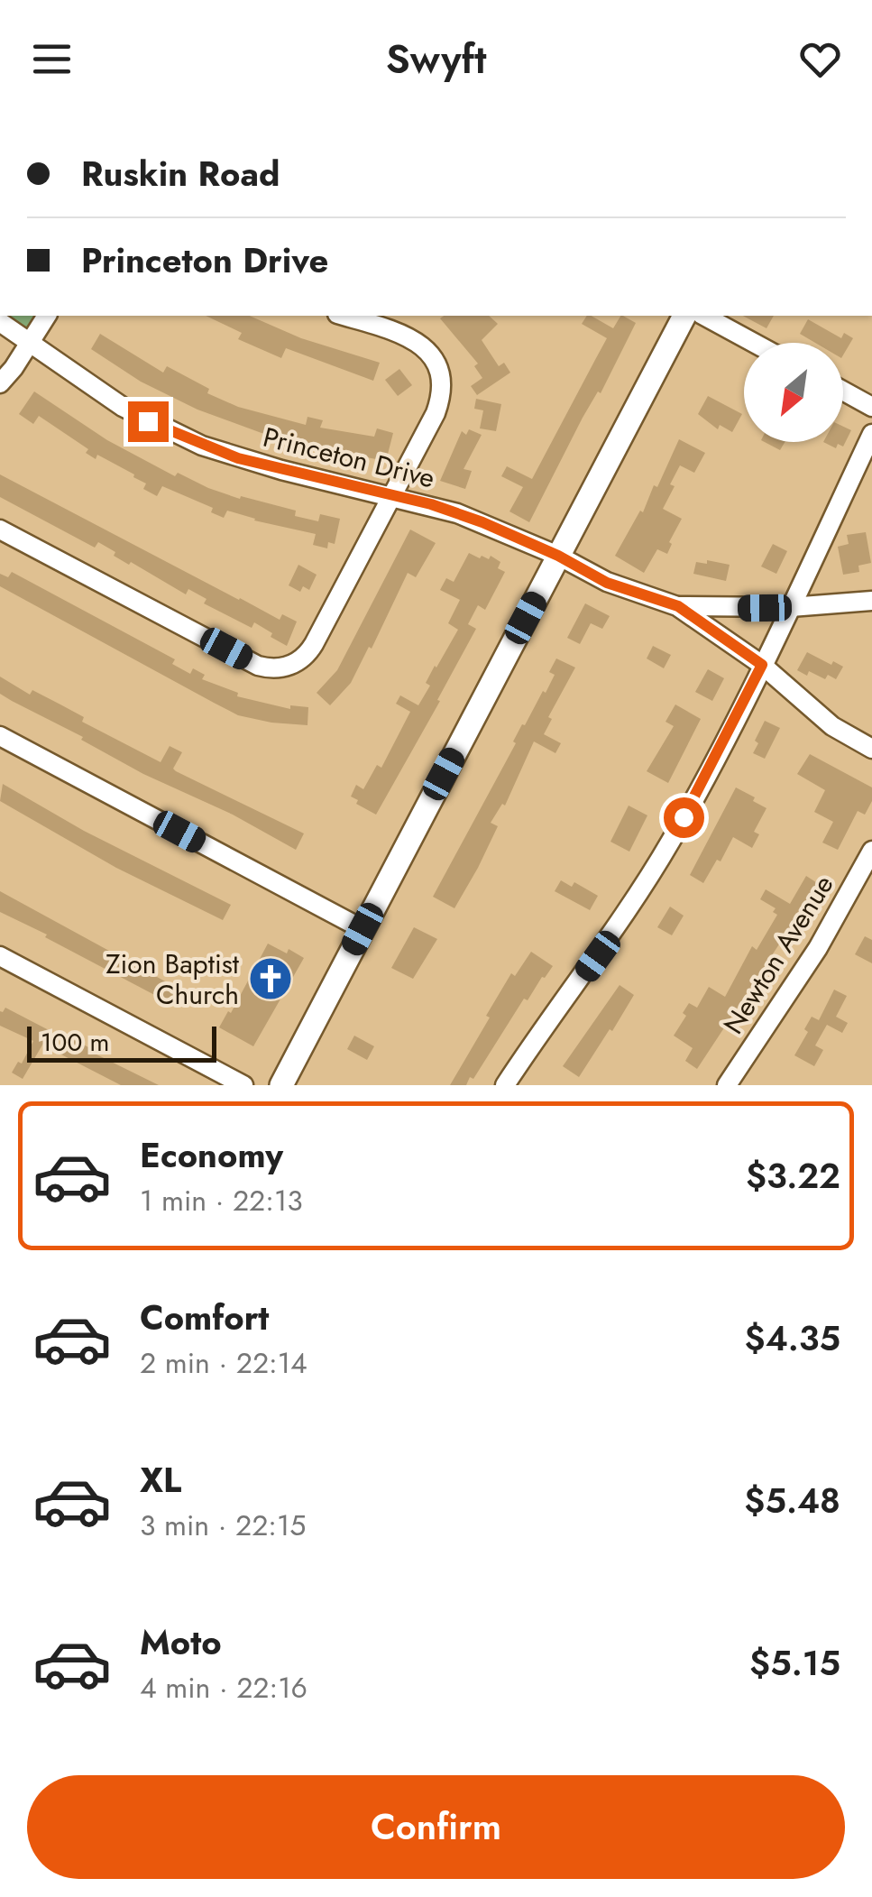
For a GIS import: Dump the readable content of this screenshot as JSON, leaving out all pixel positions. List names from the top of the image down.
{
  "streets": {
    "street": ["Princeton Drive", "Newton Avenue"]
  },
  "places": {
    "church": ["Zion Baptist Church"]
  },
  "scale_bar": "100 m",
  "north": "bottom left",
  "page": {
    "header": "Swyft",
    "banner": ["Ruskin Road", "Princeton Drive"],
    "scale": "100 m",
    "list": [
      {
        "name": "Economy",
        "note": "1 min · 22:13",
        "value": "$3.22"
      },
      {
        "name": "Comfort",
        "note": "2 min · 22:14",
        "value": "$4.35"
      },
      {
        "name": "XL",
        "note": "3 min · 22:15",
        "value": "$5.48"
      },
      {
        "name": "Moto",
        "note": "4 min · 22:16",
        "value": "$5.15"
      }
    ],
    "buttons": "Confirm"
  }
}
